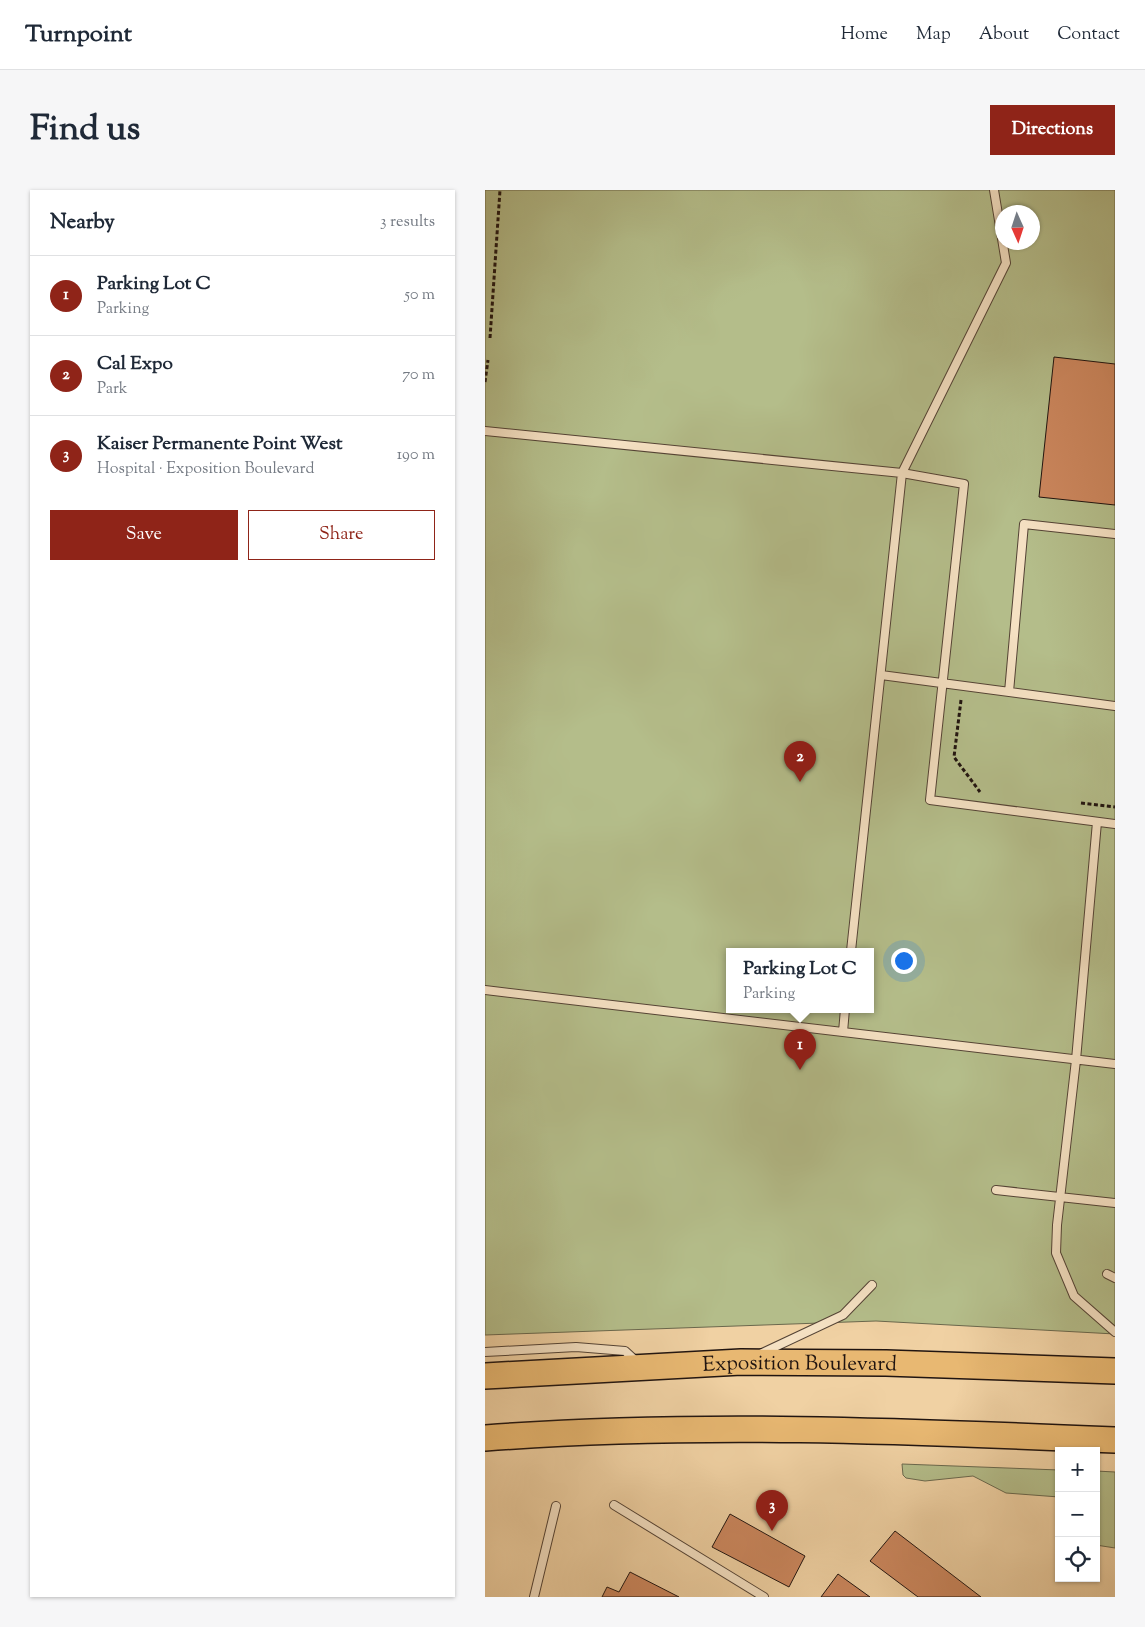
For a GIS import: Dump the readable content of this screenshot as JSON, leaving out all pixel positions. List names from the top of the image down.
{
  "streets": {
    "main road": ["Exposition Boulevard"]
  },
  "north": "bottom",
  "page": {
    "header": "Turnpoint",
    "nav": [
      "Home",
      "Map",
      "About",
      "Contact"
    ],
    "title": "Find us",
    "buttons": [
      "Directions",
      ["Save", "Share"]
    ],
    "heading": ["Nearby", "3 results"],
    "list": [
      {
        "mark": "1",
        "name": "Parking Lot C",
        "note": "Parking",
        "value": "50 m"
      },
      {
        "mark": "2",
        "name": "Cal Expo",
        "note": "Park",
        "value": "70 m"
      },
      {
        "mark": "3",
        "name": "Kaiser Permanente Point West",
        "note": "Hospital · Exposition Boulevard",
        "value": "190 m"
      }
    ],
    "pins": ["2", "1", "3"],
    "popup": ["Parking Lot C", "Parking"],
    "map_buttons": ["+", "−"]
  }
}
